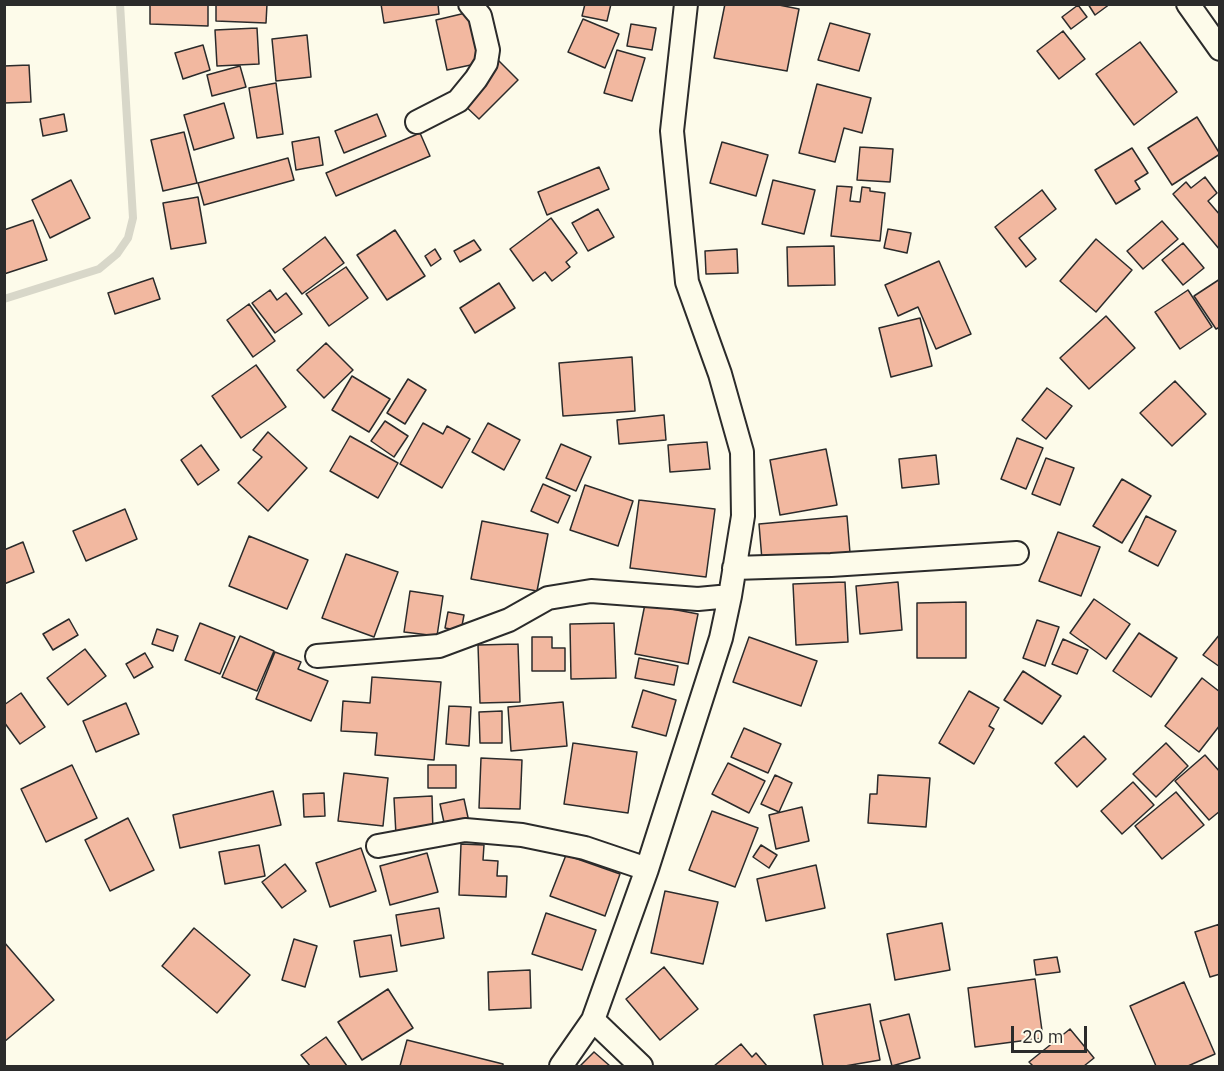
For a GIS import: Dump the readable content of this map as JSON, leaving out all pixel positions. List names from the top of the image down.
{
  "scale_bar": "20 m"
}
